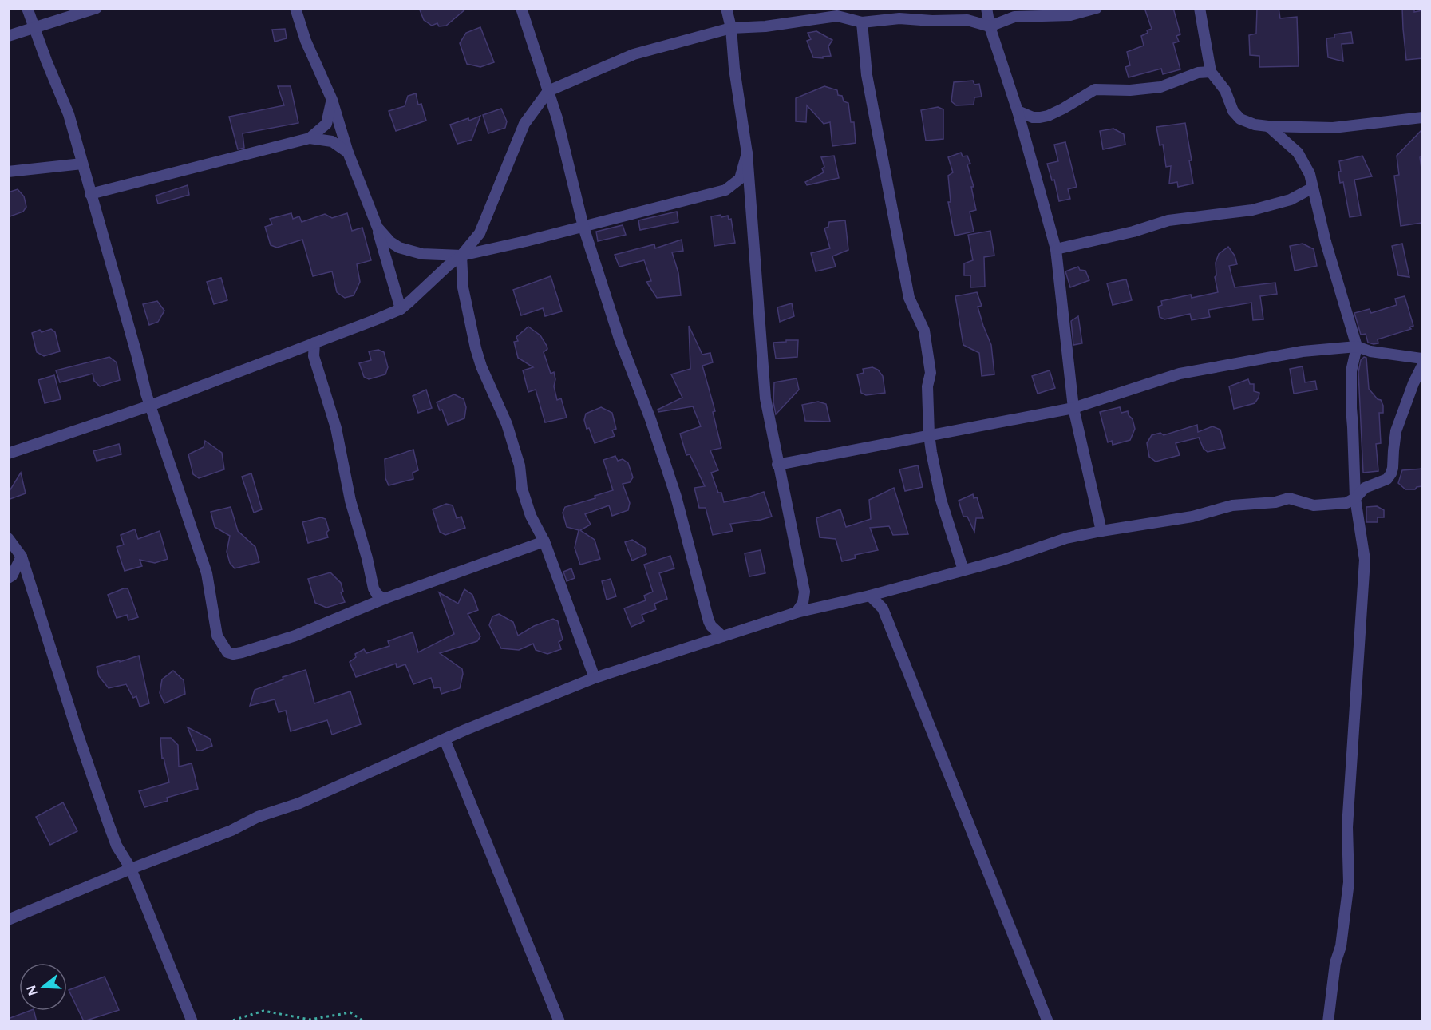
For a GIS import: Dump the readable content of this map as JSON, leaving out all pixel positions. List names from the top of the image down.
{
  "north": "left"
}
